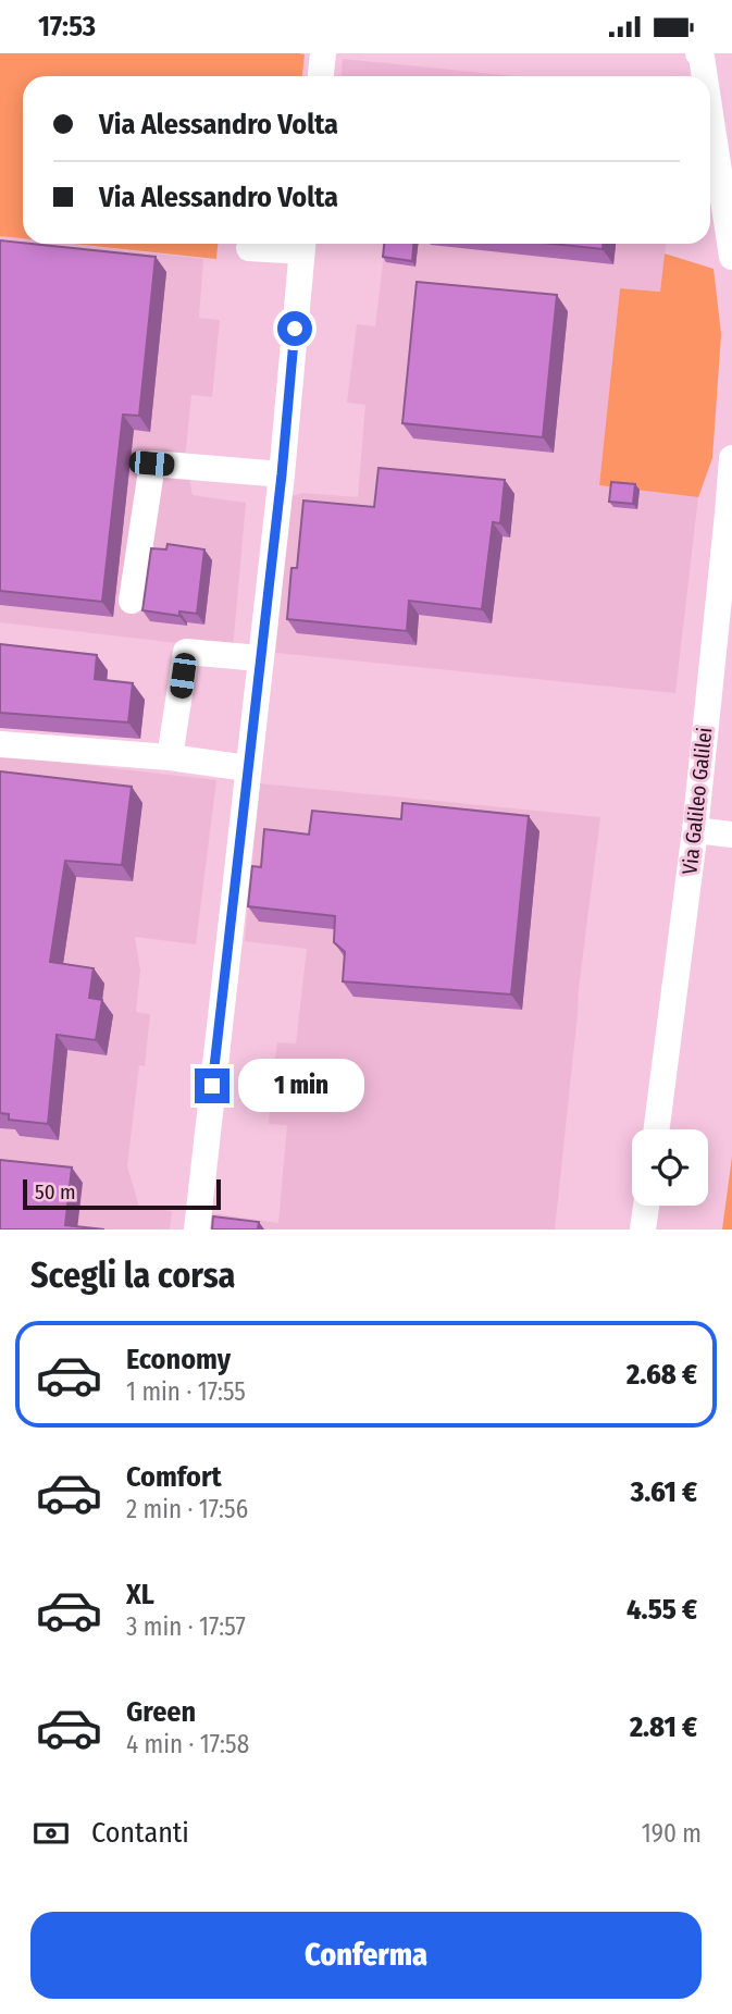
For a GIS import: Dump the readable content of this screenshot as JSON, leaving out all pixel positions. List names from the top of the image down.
{
  "streets": {
    "street": ["Via Galileo Galilei"]
  },
  "scale_bar": "50 m",
  "page": {
    "status": "17:53",
    "banner": ["Via Alessandro Volta", "Via Alessandro Volta"],
    "bubble": "1 min",
    "scale": "50 m",
    "heading": "Scegli la corsa",
    "list": [
      {
        "name": "Economy",
        "note": "1 min · 17:55",
        "value": "2.68 €"
      },
      {
        "name": "Comfort",
        "note": "2 min · 17:56",
        "value": "3.61 €"
      },
      {
        "name": "XL",
        "note": "3 min · 17:57",
        "value": "4.55 €"
      },
      {
        "name": "Green",
        "note": "4 min · 17:58",
        "value": "2.81 €"
      }
    ],
    "pay": ["Contanti", "190 m"],
    "buttons": "Conferma"
  }
}
